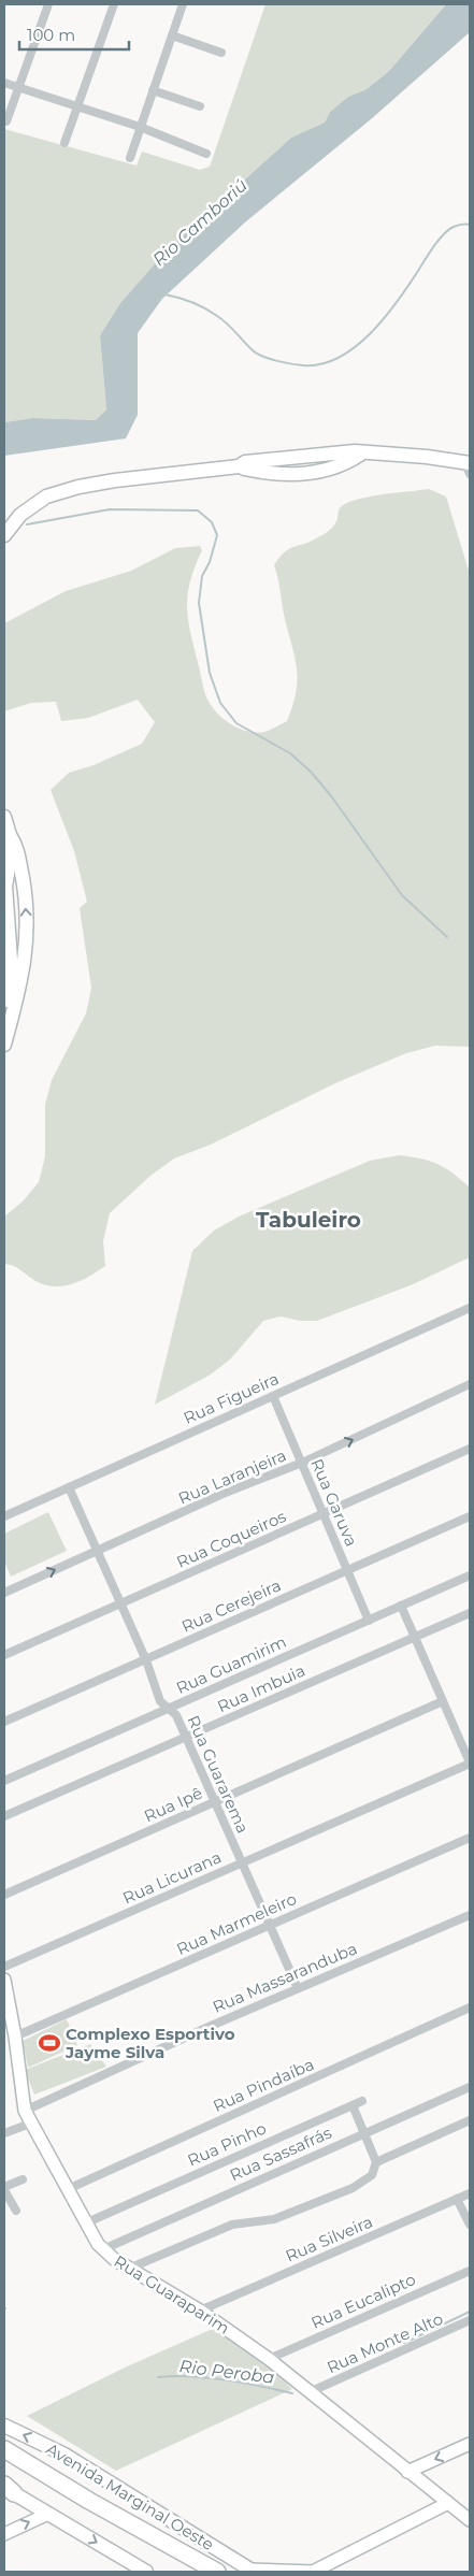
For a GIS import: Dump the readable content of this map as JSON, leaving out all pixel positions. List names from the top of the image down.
{
  "streets": {
    "main road": ["Avenida Marginal Oeste"],
    "street": [
      "Rua Figueira",
      "Rua Laranjeira",
      "Rua Garuva",
      "Rua Coqueiros",
      "Rua Cerejeira",
      "Rua Guamirim",
      "Rua Imbuia",
      "Rua Guararema",
      "Rua Ipê",
      "Rua Licurana",
      "Rua Marmeleiro",
      "Rua Massaranduba",
      "Rua Pindaíba",
      "Rua Pinho",
      "Rua Sassafrás",
      "Rua Silveira",
      "Rua Guaraparim",
      "Rua Eucalipto",
      "Rua Monte Alto"
    ]
  },
  "crossings": [
    ["Rua Figueira", "Rua Garuva"],
    ["Rua Figueira", "Rua Guararema"],
    ["Rua Laranjeira", "Rua Garuva"],
    ["Rua Laranjeira", "Rua Guararema"],
    ["Rua Garuva", "Rua Coqueiros"],
    ["Rua Garuva", "Rua Cerejeira"],
    ["Rua Garuva", "Rua Guamirim"],
    ["Rua Coqueiros", "Rua Guararema"],
    ["Rua Cerejeira", "Rua Guararema"],
    ["Rua Guamirim", "Rua Guararema"],
    ["Rua Imbuia", "Rua Guararema"],
    ["Rua Guararema", "Rua Ipê"],
    ["Rua Guararema", "Rua Licurana"],
    ["Rua Guararema", "Rua Marmeleiro"],
    ["Rua Guararema", "Rua Massaranduba"],
    ["Rua Marmeleiro", "Rua Guaraparim"],
    ["Rua Massaranduba", "Rua Guaraparim"],
    ["Rua Pindaíba", "Rua Guaraparim"],
    ["Rua Pinho", "Rua Guaraparim"],
    ["Rua Sassafrás", "Rua Guaraparim"],
    ["Rua Silveira", "Rua Guaraparim"],
    ["Rua Guaraparim", "Rua Eucalipto"],
    ["Rua Guaraparim", "Rua Monte Alto"]
  ],
  "one_way": ["Rua Laranjeira"],
  "districts": ["Tabuleiro"],
  "water": ["Rio Camboriú", "Rio Peroba"],
  "places": {
    "sports": ["Complexo Esportivo Jayme Silva"]
  },
  "scale_bar": "100 m"
}
